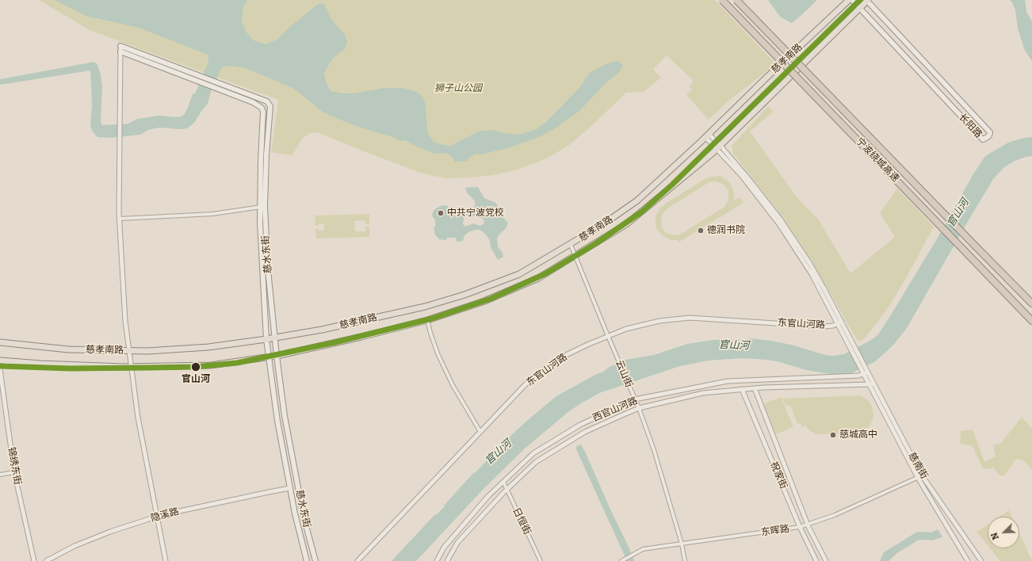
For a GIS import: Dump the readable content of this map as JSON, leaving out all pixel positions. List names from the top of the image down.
{
  "streets": {
    "highway": ["宁波绕城高速"],
    "main road": ["慈孝南路", "长阳路", "慈水东街"],
    "street": [
      "东官山河路",
      "云山街",
      "西官山河路",
      "锦绣东街",
      "慈南街",
      "祝家街",
      "隐溪路",
      "日恒街",
      "东晖路"
    ]
  },
  "crossings": [
    ["慈孝南路", "长阳路"],
    ["慈孝南路", "慈水东街"],
    ["慈孝南路", "云山街"],
    ["慈孝南路", "慈南街"],
    ["慈水东街", "隐溪路"],
    ["东官山河路", "云山街"],
    ["东官山河路", "慈南街"],
    ["云山街", "西官山河路"],
    ["云山街", "东晖路"],
    ["西官山河路", "慈南街"],
    ["西官山河路", "祝家街"],
    ["西官山河路", "日恒街"],
    ["慈南街", "东晖路"],
    ["祝家街", "东晖路"]
  ],
  "water": ["官山河"],
  "parks": ["狮子山公园"],
  "places": [
    "中共宁波党校",
    "德润书院",
    "官山河",
    "慈城高中"
  ],
  "north": "bottom left"
}
